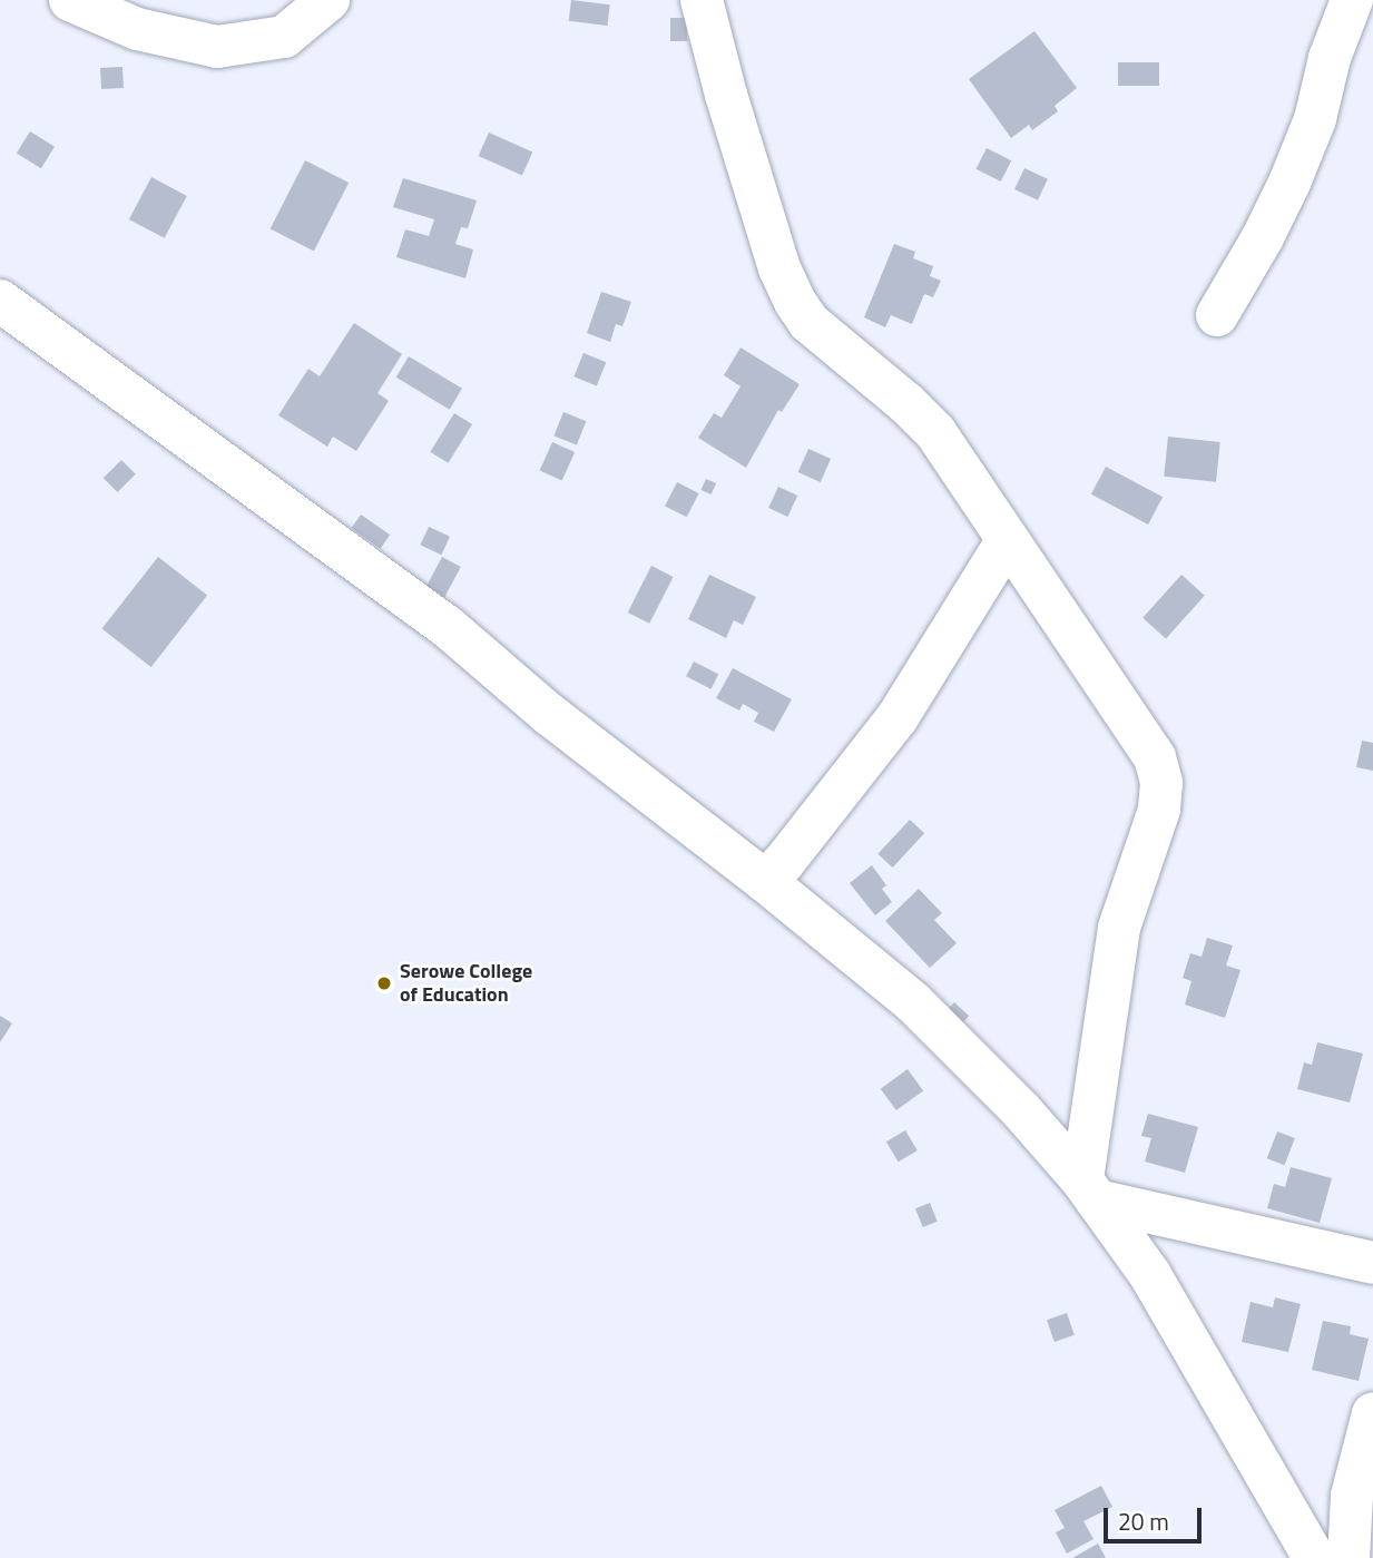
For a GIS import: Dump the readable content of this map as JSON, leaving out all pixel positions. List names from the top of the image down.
{
  "places": ["Serowe College of Education"],
  "scale_bar": "20 m"
}
